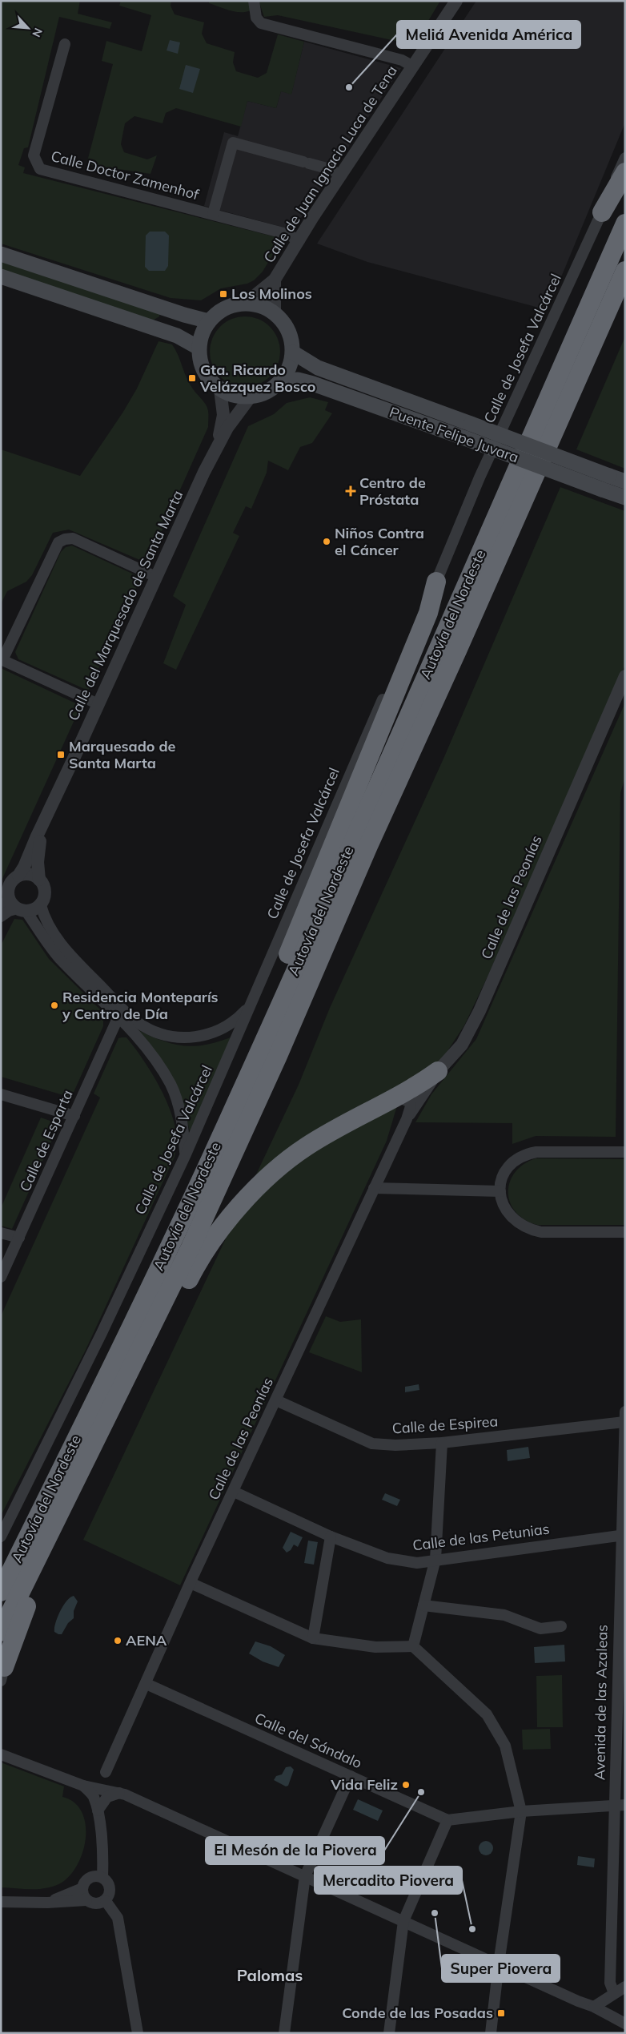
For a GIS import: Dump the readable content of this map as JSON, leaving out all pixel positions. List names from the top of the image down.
{
  "streets": {
    "highway": ["Autovía del Nordeste"],
    "main road": ["Puente Felipe Juvara"],
    "street": [
      "Calle de Juan Ignacio Luca de Tena",
      "Calle Doctor Zamenhof",
      "Calle de Josefa Valcárcel",
      "Calle del Marquesado de Santa Marta",
      "Calle de las Peonías",
      "Calle de Esparta",
      "Calle de Espirea",
      "Calle de las Petunias",
      "Avenida de las Azaleas",
      "Calle del Sándalo"
    ]
  },
  "crossings": [
    ["Calle de Juan Ignacio Luca de Tena", "Calle Doctor Zamenhof"],
    ["Calle de Juan Ignacio Luca de Tena", "Puente Felipe Juvara"],
    ["Calle de Juan Ignacio Luca de Tena", "Calle del Marquesado de Santa Marta"],
    ["Puente Felipe Juvara", "Calle del Marquesado de Santa Marta"],
    ["Calle de las Peonías", "Calle de Espirea"],
    ["Calle de las Peonías", "Calle de las Petunias"],
    ["Calle de las Peonías", "Calle del Sándalo"],
    ["Calle de Espirea", "Avenida de las Azaleas"],
    ["Calle de las Petunias", "Avenida de las Azaleas"]
  ],
  "districts": ["Palomas"],
  "places": {
    "other": [
      "Meliá Avenida América",
      "Niños Contra el Cáncer",
      "Residencia Monteparís y Centro de Día",
      "AENA",
      "Vida Feliz",
      "El Mesón de la Piovera",
      "Super Piovera",
      "Mercadito Piovera"
    ],
    "transit": [
      "Los Molinos",
      "Gta. Ricardo Velázquez Bosco",
      "Marquesado de Santa Marta",
      "Conde de las Posadas"
    ],
    "health": ["Centro de Próstata"]
  },
  "north": "bottom right"
}
